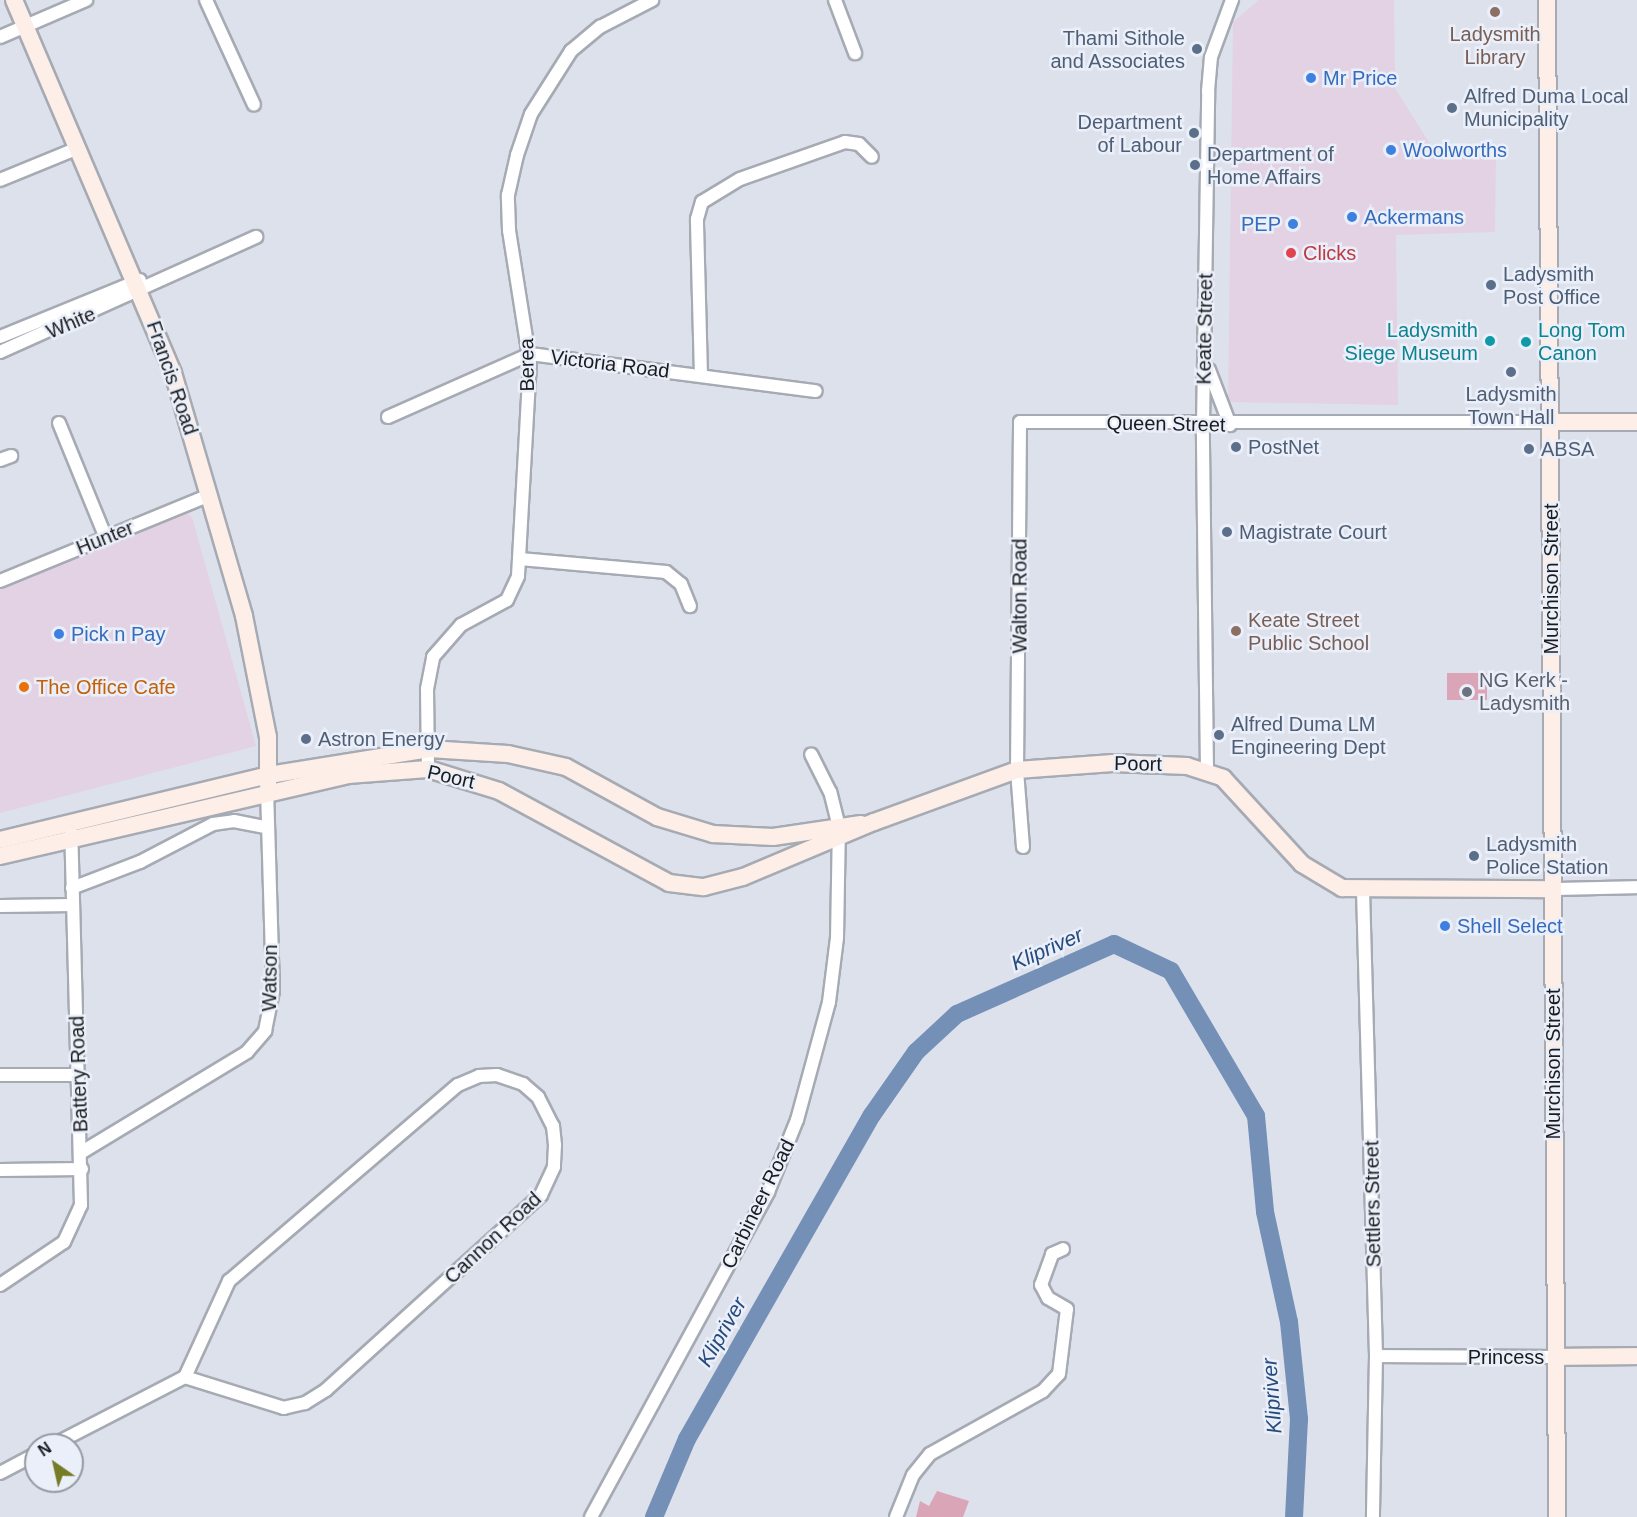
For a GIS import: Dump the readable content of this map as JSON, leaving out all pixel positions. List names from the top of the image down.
{
  "streets": {
    "street": [
      "White",
      "Keate Street",
      "Victoria Road",
      "Berea",
      "Francis Road",
      "Queen Street",
      "Hunter",
      "Murchison Street",
      "Walton Road",
      "Poort",
      "Watson",
      "Battery Road",
      "Carbineer Road",
      "Settlers Street",
      "Cannon Road",
      "Princess"
    ]
  },
  "crossings": [
    ["White", "Francis Road"],
    ["Keate Street", "Queen Street"],
    ["Keate Street", "Poort"],
    ["Victoria Road", "Berea"],
    ["Berea", "Poort"],
    ["Francis Road", "Hunter"],
    ["Francis Road", "Poort"],
    ["Francis Road", "Watson"],
    ["Queen Street", "Murchison Street"],
    ["Queen Street", "Walton Road"],
    ["Murchison Street", "Poort"],
    ["Murchison Street", "Princess"],
    ["Walton Road", "Poort"],
    ["Poort", "Watson"],
    ["Poort", "Battery Road"],
    ["Poort", "Carbineer Road"],
    ["Poort", "Settlers Street"],
    ["Watson", "Battery Road"],
    ["Settlers Street", "Princess"]
  ],
  "water": ["Klipriver"],
  "places": [
    "Ladysmith Library",
    "Thami Sithole and Associates",
    "Mr Price",
    "Alfred Duma Local Municipality",
    "Department of Labour",
    "Woolworths",
    "Department of Home Affairs",
    "Ackermans",
    "PEP",
    "Clicks",
    "Ladysmith Post Office",
    "Ladysmith Siege Museum",
    "Long Tom Canon",
    "Ladysmith Town Hall",
    "PostNet",
    "ABSA",
    "Magistrate Court",
    "Keate Street Public School",
    "Pick n Pay",
    "The Office Cafe",
    "NG Kerk - Ladysmith",
    "Alfred Duma LM Engineering Dept",
    "Astron Energy",
    "Ladysmith Police Station",
    "Shell Select"
  ],
  "north": "top left"
}
